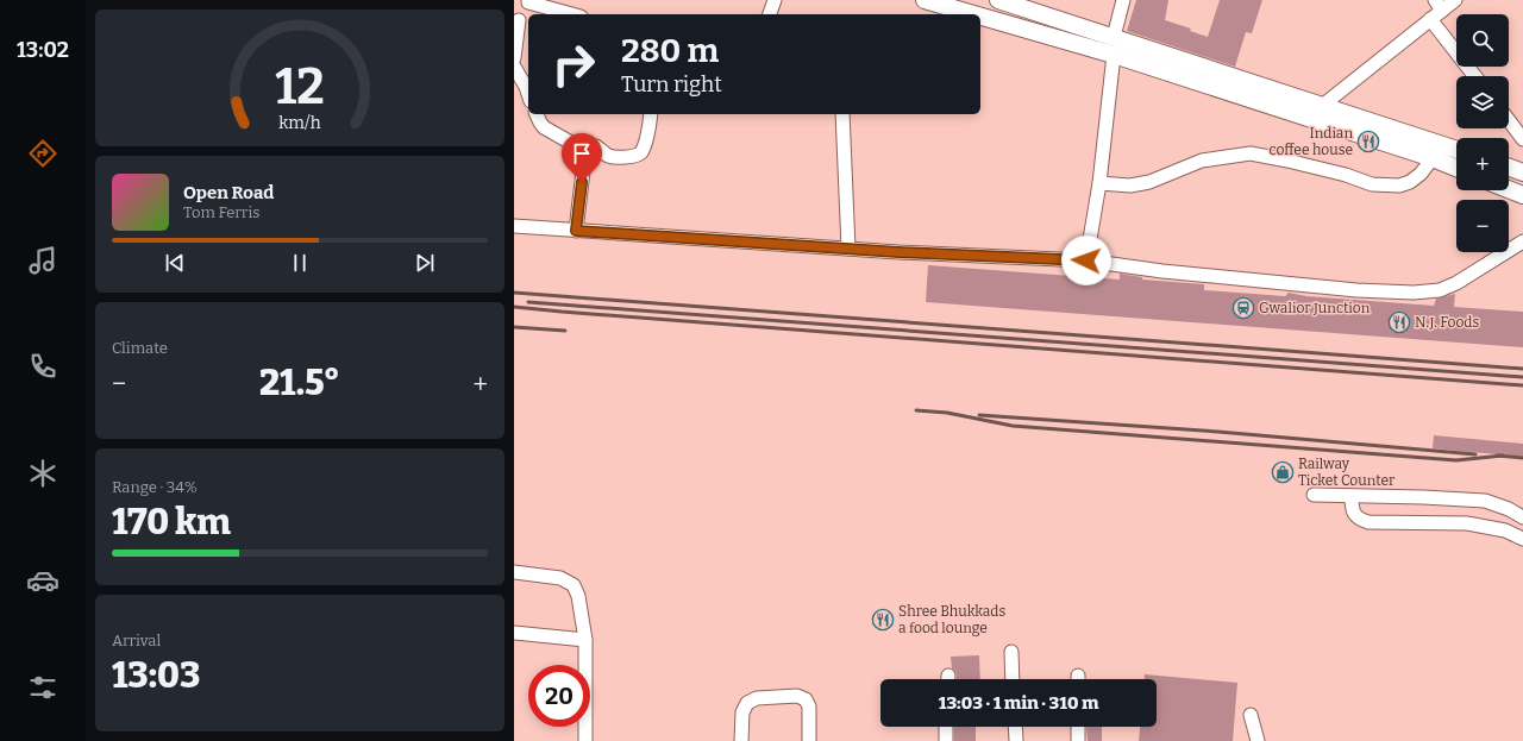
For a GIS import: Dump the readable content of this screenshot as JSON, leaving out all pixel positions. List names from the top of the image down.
{
  "places": {
    "restaurant": ["Indian coffee house", "N.J. Foods", "Shree Bhukkads a food lounge"],
    "station": ["Gwalior Junction"],
    "shop": ["Railway Ticket Counter"]
  },
  "page": {
    "tabs": "13:02",
    "map_buttons": ["+", "−"],
    "turn": ["280 m", "Turn right"],
    "song": ["Open Road", "Tom Ferris"],
    "tile": [
      "Climate",
      ["Range · 34%", "170 km"],
      ["Arrival", "13:03"]
    ],
    "heat": ["−", "21.5°", "+"],
    "limit": "20",
    "trip": "13:03 · 1 min · 310 m",
    "gauge": ["12", "km/h"]
  }
}
